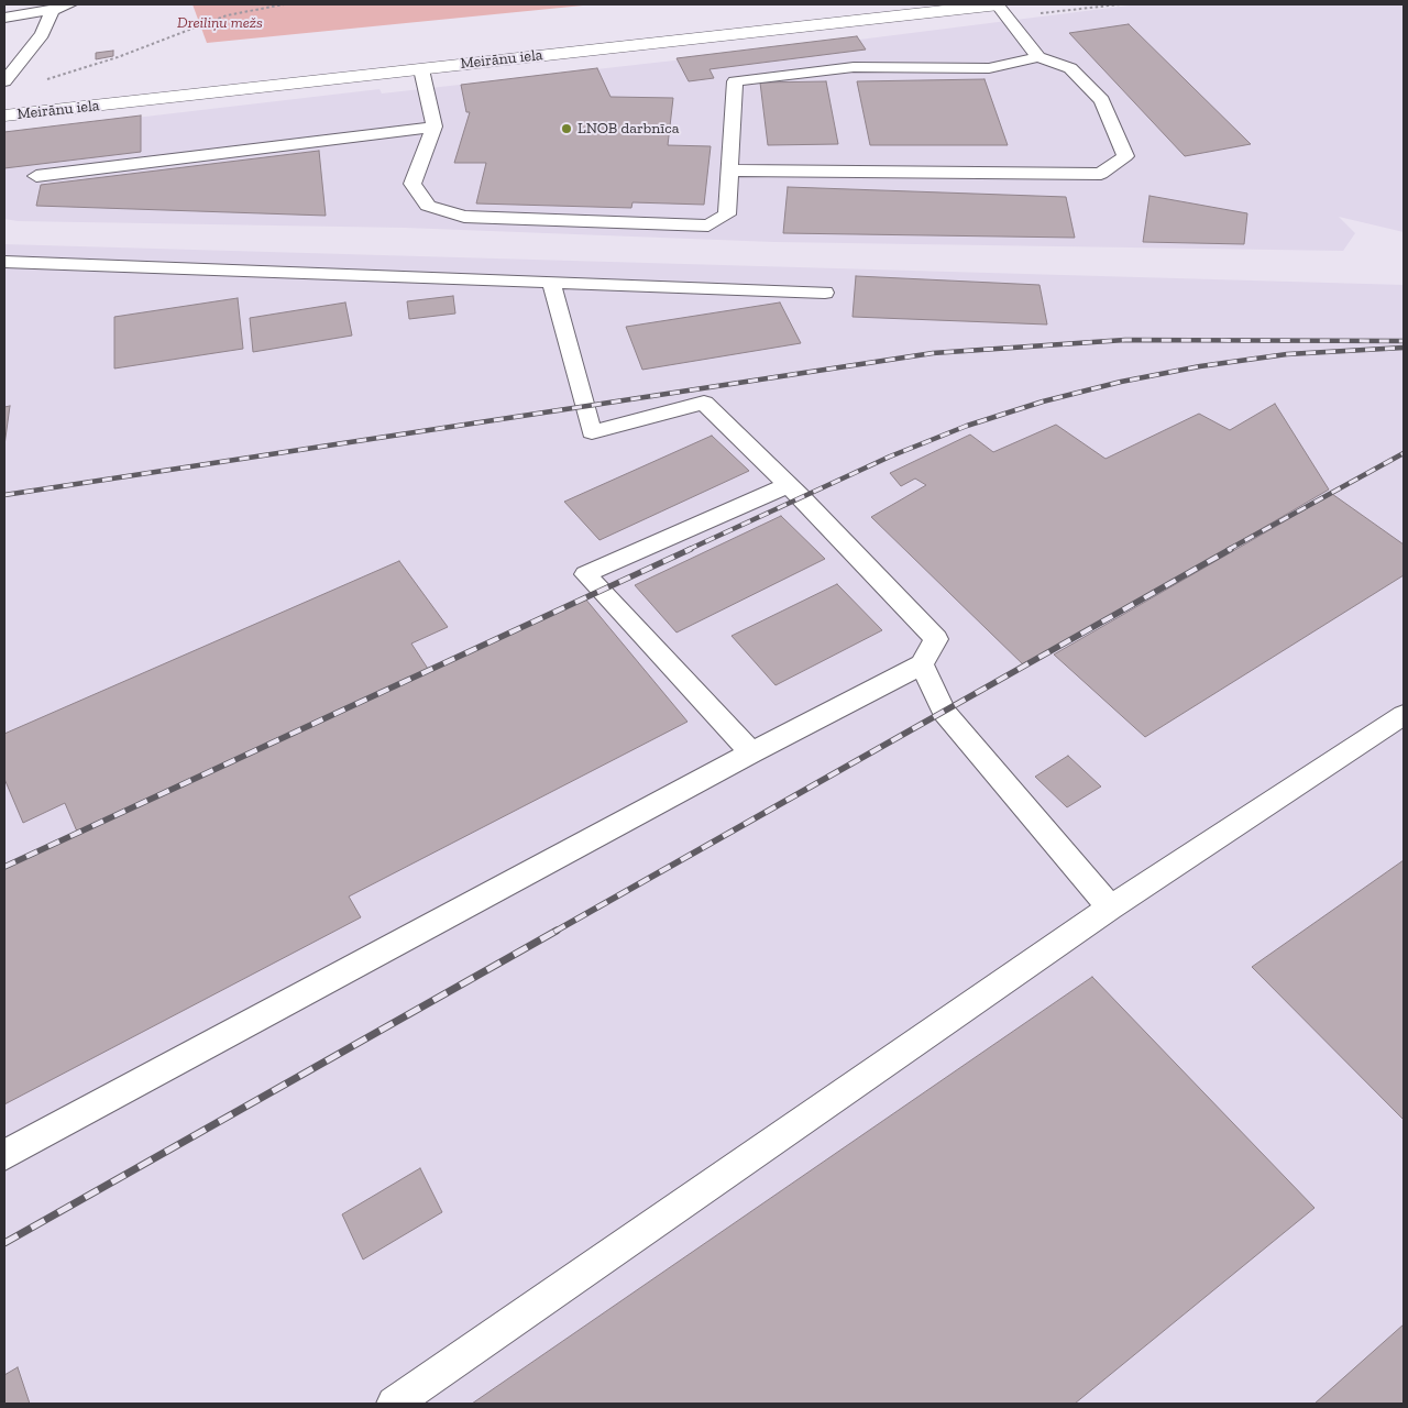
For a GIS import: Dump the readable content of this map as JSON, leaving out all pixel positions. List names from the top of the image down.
{
  "streets": {
    "street": ["Meirānu iela"]
  },
  "parks": ["Dreiliņu mežs"],
  "places": ["LNOB darbnīca"]
}
